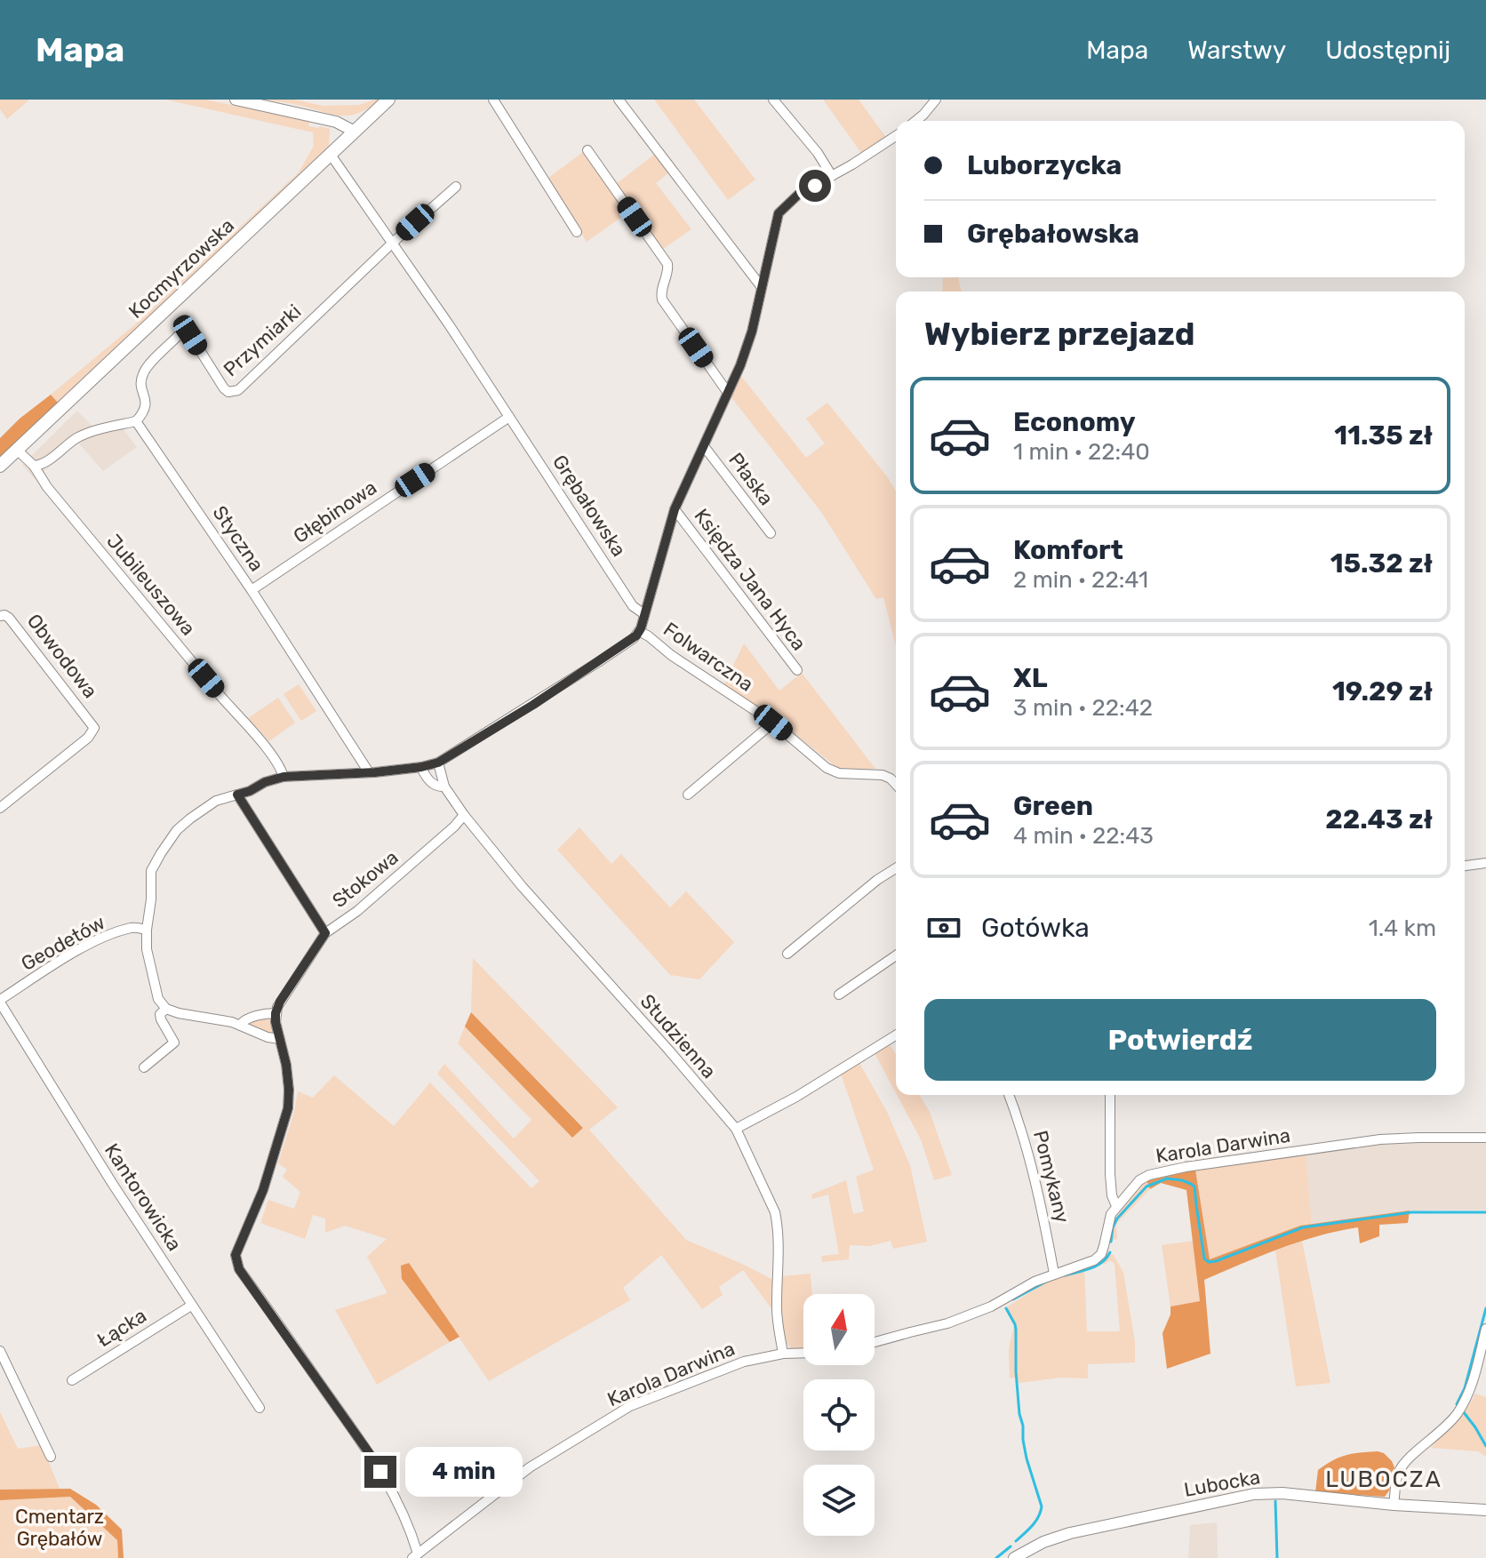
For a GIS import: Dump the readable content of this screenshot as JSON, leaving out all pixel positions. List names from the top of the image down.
{
  "streets": {
    "main road": ["Kocmyrzowska"],
    "street": [
      "Przymiarki",
      "Płaska",
      "Grębałowska",
      "Głębinowa",
      "Styczna",
      "Księdza Jana Hyca",
      "Jubileuszowa",
      "Obwodowa",
      "Folwarczna",
      "Stokowa",
      "Geodetów",
      "Studzienna",
      "Karola Darwina",
      "Pomykany",
      "Kantorowicka",
      "Łącka",
      "Lubocka"
    ]
  },
  "crossings": [
    ["Kocmyrzowska", "Grębałowska"],
    ["Kocmyrzowska", "Jubileuszowa"],
    ["Przymiarki", "Grębałowska"],
    ["Przymiarki", "Styczna"],
    ["Grębałowska", "Głębinowa"],
    ["Głębinowa", "Styczna"],
    ["Stokowa", "Geodetów"],
    ["Stokowa", "Studzienna"],
    ["Geodetów", "Kantorowicka"],
    ["Studzienna", "Karola Darwina"],
    ["Karola Darwina", "Pomykany"],
    ["Kantorowicka", "Łącka"]
  ],
  "districts": ["LUBOCZA"],
  "parks": ["Cmentarz Grębałów"],
  "north": "top",
  "page": {
    "header": "Mapa",
    "nav": ["Mapa", "Warstwy", "Udostępnij"],
    "banner": ["Luborzycka", "Grębałowska"],
    "heading": "Wybierz przejazd",
    "list": [
      {
        "name": "Economy",
        "note": "1 min · 22:40",
        "value": "11.35 zł"
      },
      {
        "name": "Komfort",
        "note": "2 min · 22:41",
        "value": "15.32 zł"
      },
      {
        "name": "XL",
        "note": "3 min · 22:42",
        "value": "19.29 zł"
      },
      {
        "name": "Green",
        "note": "4 min · 22:43",
        "value": "22.43 zł"
      }
    ],
    "pay": ["Gotówka", "1.4 km"],
    "buttons": "Potwierdź",
    "bubble": "4 min"
  }
}
